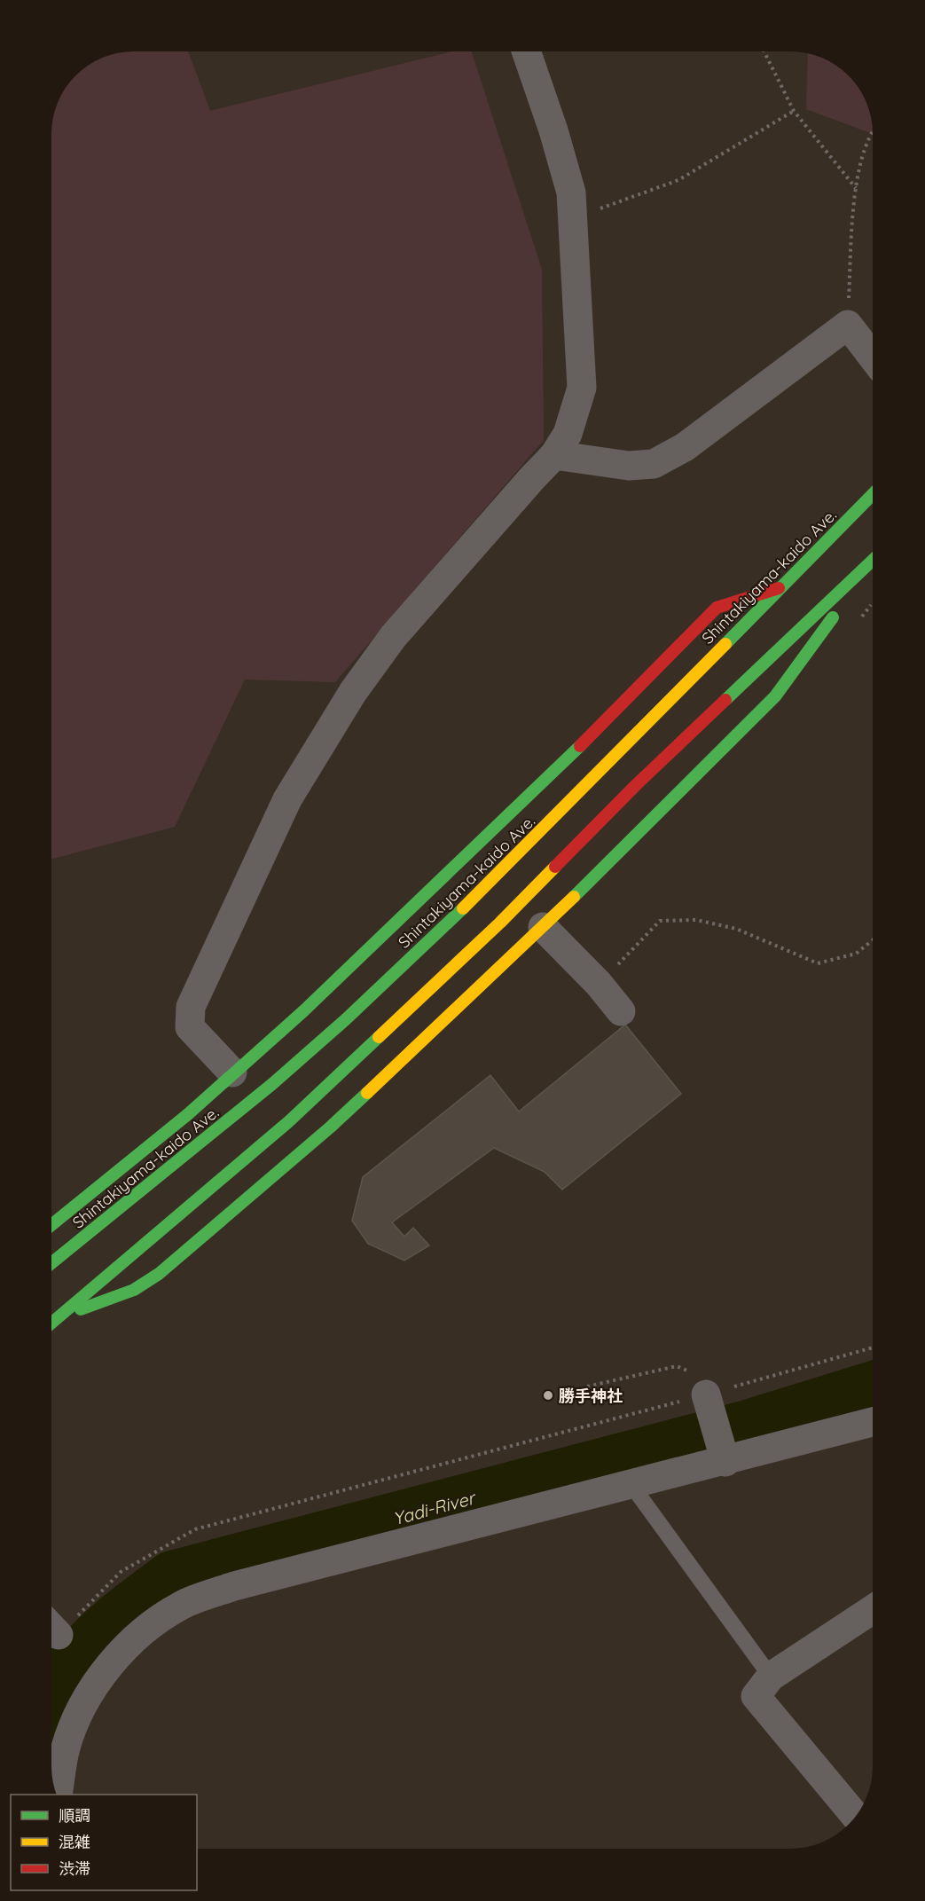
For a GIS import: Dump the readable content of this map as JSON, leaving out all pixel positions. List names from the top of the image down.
{
  "streets": {
    "main road": ["Shintakiyama-kaido Ave."]
  },
  "water": ["Yadi-River"],
  "places": ["勝手神社"],
  "legend": ["順調", "混雑", "渋滞"]
}
